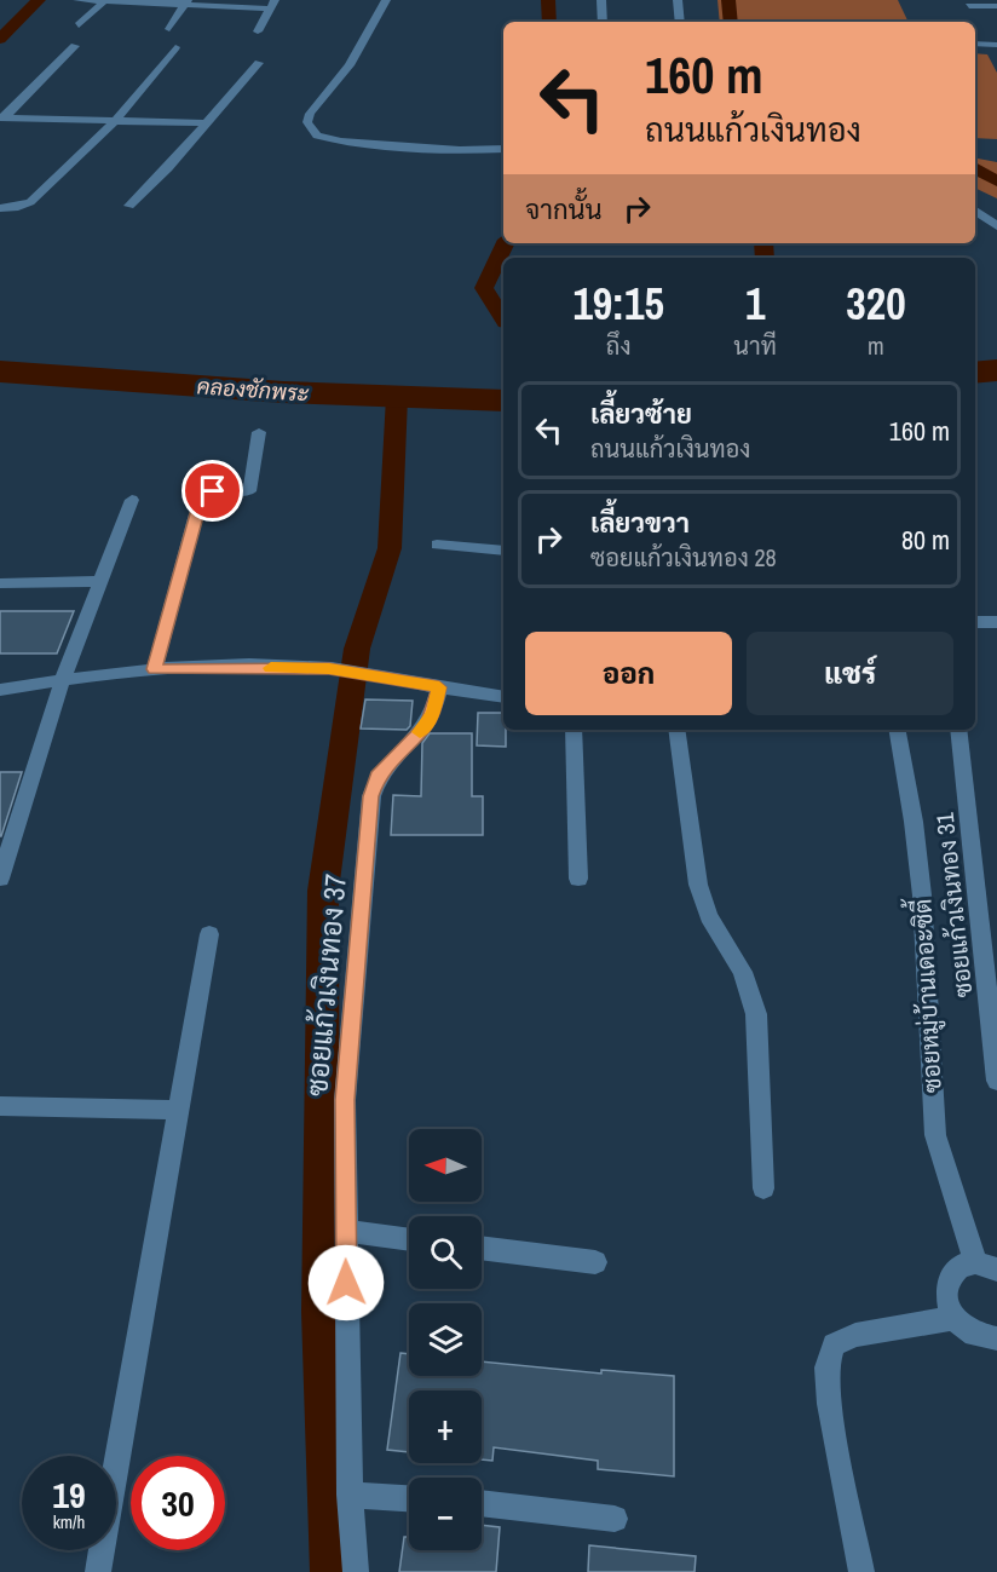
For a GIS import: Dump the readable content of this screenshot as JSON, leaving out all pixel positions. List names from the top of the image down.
{
  "streets": {
    "street": ["ซอยแก้วเงินทอง 31", "ซอยแก้วเงินทอง 37", "ซอยหมู่บ้านเดอะซิตี้"]
  },
  "water": ["คลองชักพระ"],
  "north": "left",
  "page": {
    "turn": ["160 m", "ถนนแก้วเงินทอง"],
    "then": "จากนั้น",
    "eta": [
      "19:15",
      "ถึง",
      "1",
      "นาที",
      "320",
      "m"
    ],
    "list": [
      {
        "name": "เลี้ยวซ้าย",
        "note": "ถนนแก้วเงินทอง",
        "value": "160 m"
      },
      {
        "name": "เลี้ยวขวา",
        "note": "ซอยแก้วเงินทอง 28",
        "value": "80 m"
      }
    ],
    "buttons": ["ออก", "แชร์"],
    "map_buttons": ["+", "−"],
    "speed": "19 km/h",
    "limit": "30"
  }
}
